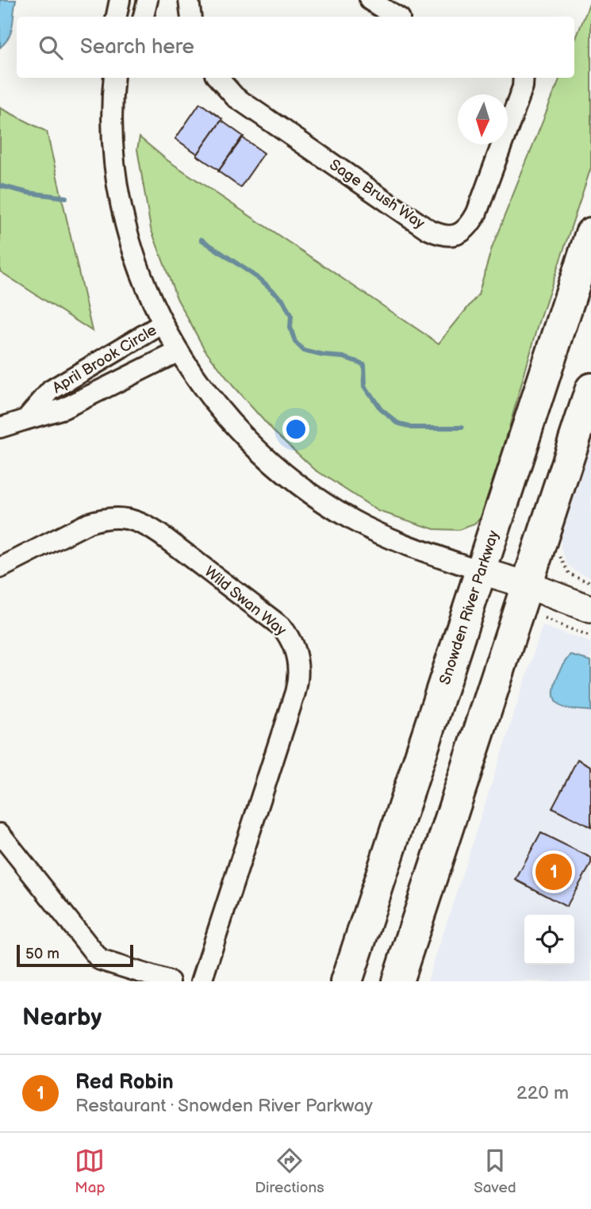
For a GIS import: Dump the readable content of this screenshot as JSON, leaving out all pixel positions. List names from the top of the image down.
{
  "streets": {
    "main road": ["Snowden River Parkway"],
    "street": ["Sage Brush Way", "April Brook Circle", "Wild Swan Way"]
  },
  "scale_bar": "50 m",
  "north": "bottom",
  "page": {
    "search": "Search here",
    "pins": "1",
    "scale": "50 m",
    "heading": "Nearby",
    "list": [
      {
        "mark": "1",
        "name": "Red Robin",
        "note": "Restaurant · Snowden River Parkway",
        "value": "220 m"
      }
    ],
    "nav": ["Map", "Directions", "Saved"]
  }
}
